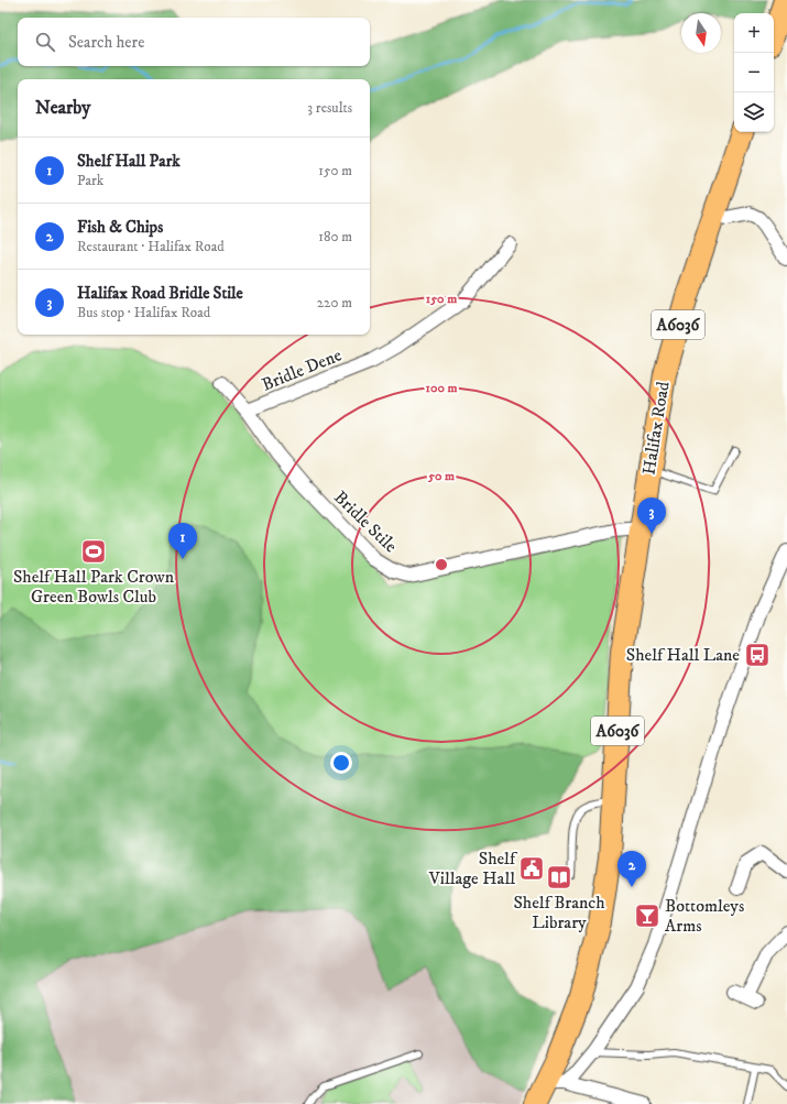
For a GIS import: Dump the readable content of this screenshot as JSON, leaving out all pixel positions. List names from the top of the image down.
{
  "streets": {
    "highway": ["A6036", "Halifax Road"],
    "street": ["Bridle Dene", "Bridle Stile"]
  },
  "crossings": [
    ["A6036", "Halifax Road"],
    ["Bridle Dene", "Bridle Stile"],
    ["Halifax Road", "Bridle Stile"]
  ],
  "places": {
    "sports": ["Shelf Hall Park Crown Green Bowls Club"],
    "bus stop": ["Shelf Hall Lane"],
    "public building": ["Shelf Village Hall"],
    "library": ["Shelf Branch Library"],
    "bar": ["Bottomleys Arms"]
  },
  "north": "bottom",
  "page": {
    "map_buttons": ["+", "−"],
    "search": "Search here",
    "heading": ["Nearby", "3 results"],
    "list": [
      {
        "mark": "1",
        "name": "Shelf Hall Park",
        "note": "Park",
        "value": "150 m"
      },
      {
        "mark": "2",
        "name": "Fish & Chips",
        "note": "Restaurant · Halifax Road",
        "value": "180 m"
      },
      {
        "mark": "3",
        "name": "Halifax Road Bridle Stile",
        "note": "Bus stop · Halifax Road",
        "value": "220 m"
      }
    ],
    "pins": ["3", "1", "2"]
  },
  "rings": ["150 m", "100 m", "50 m"]
}
